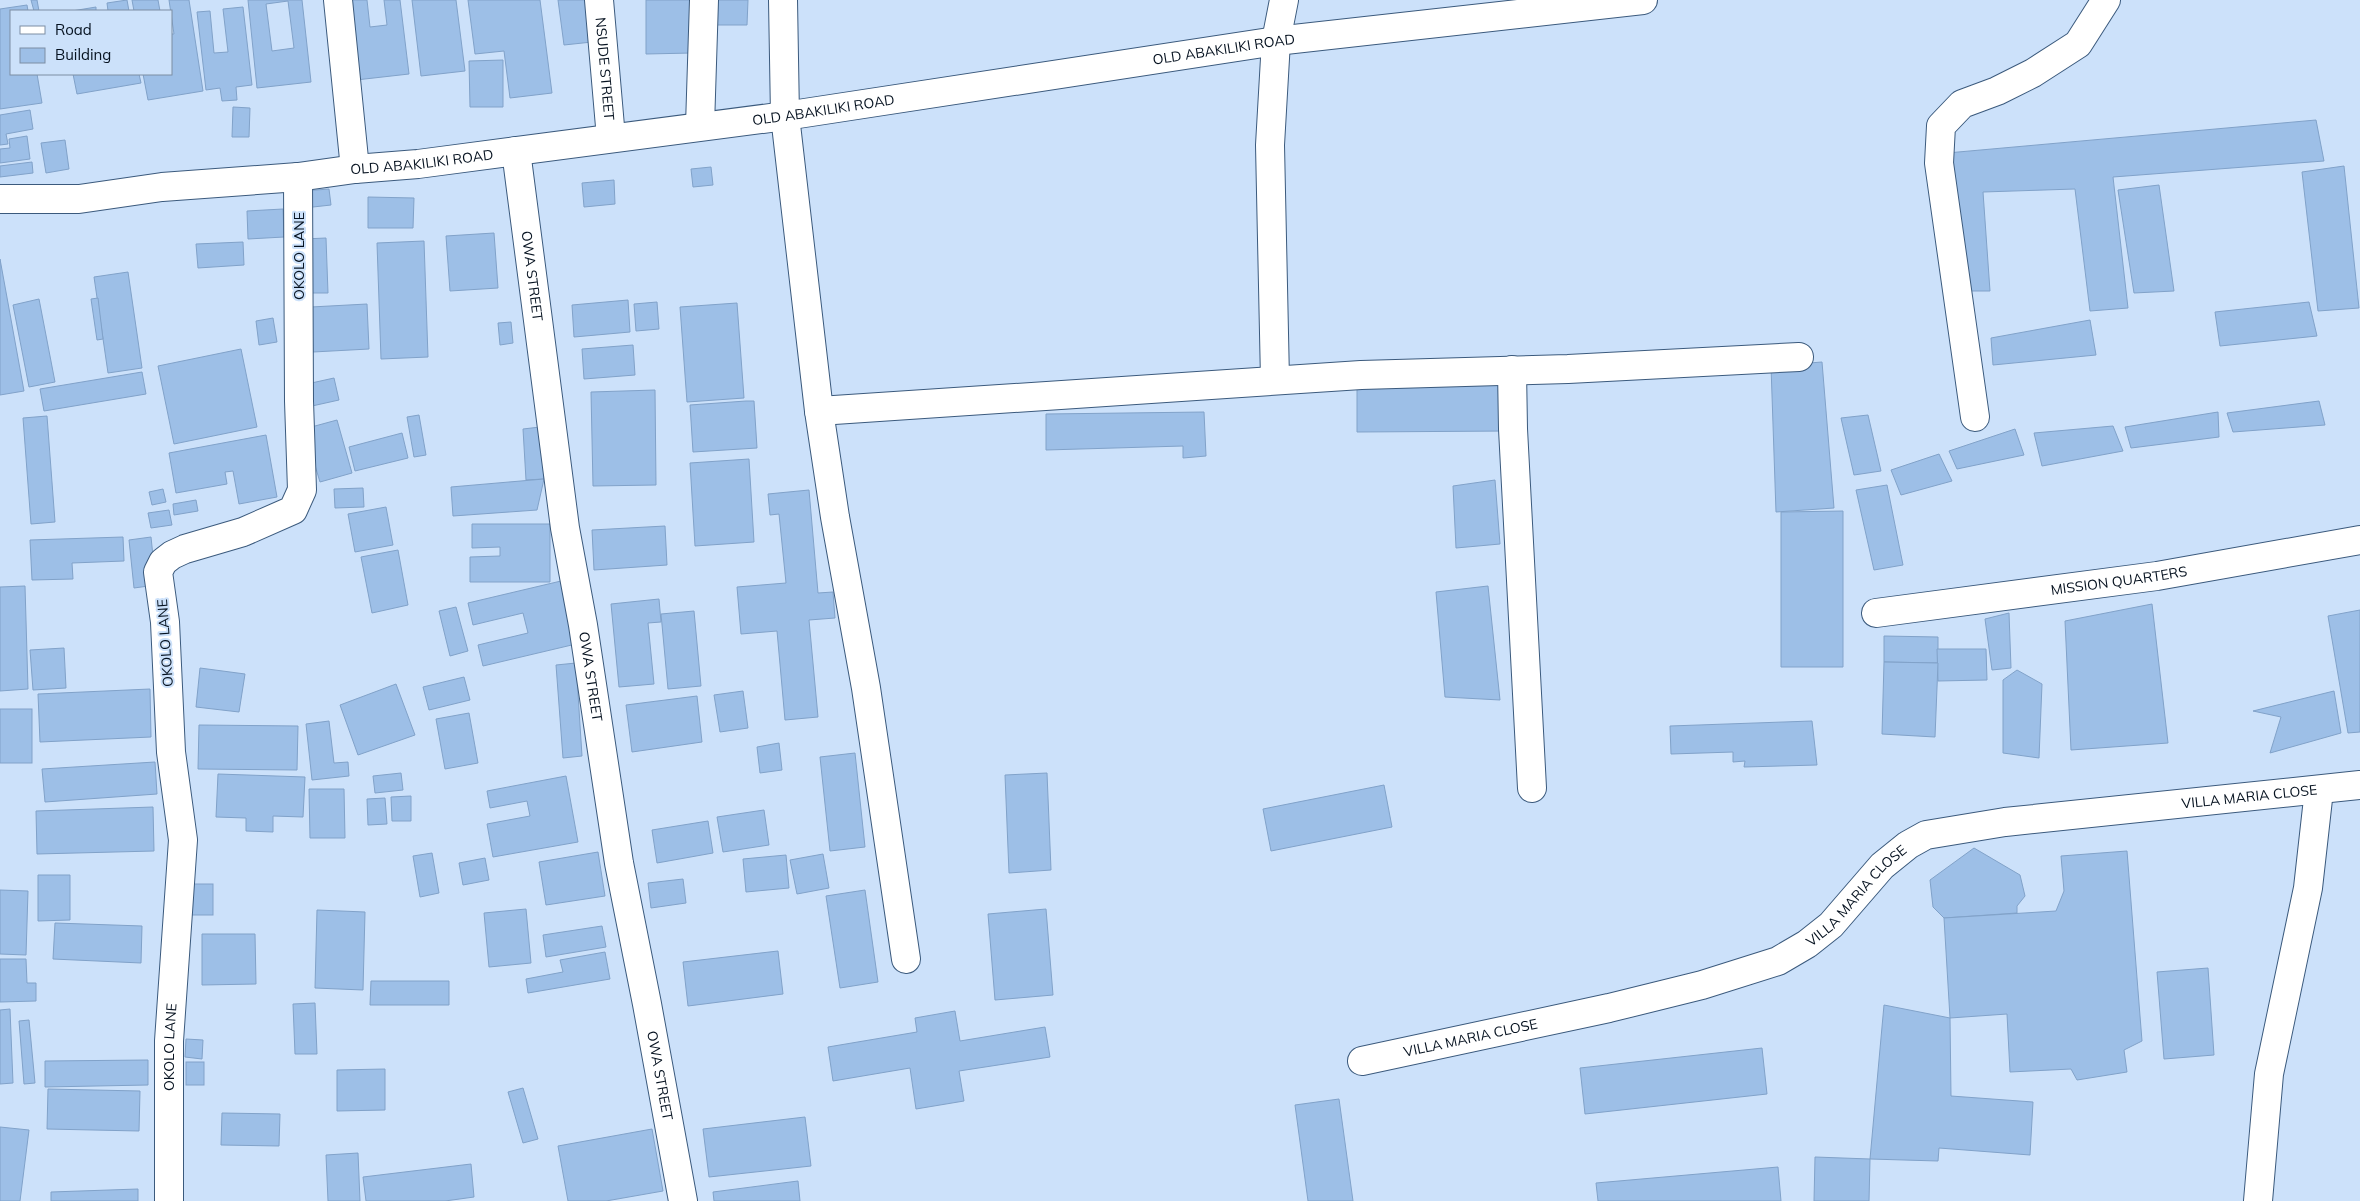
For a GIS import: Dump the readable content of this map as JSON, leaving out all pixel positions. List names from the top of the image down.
{
  "streets": {
    "street": [
      "OLD ABAKILIKI ROAD",
      "NSUDE STREET",
      "OKOLO LANE",
      "OWA STREET",
      "MISSION QUARTERS",
      "VILLA MARIA CLOSE"
    ]
  },
  "crossings": [
    ["OLD ABAKILIKI ROAD", "NSUDE STREET"],
    ["OLD ABAKILIKI ROAD", "OKOLO LANE"],
    ["OLD ABAKILIKI ROAD", "OWA STREET"]
  ],
  "legend": ["Road", "Building"]
}
